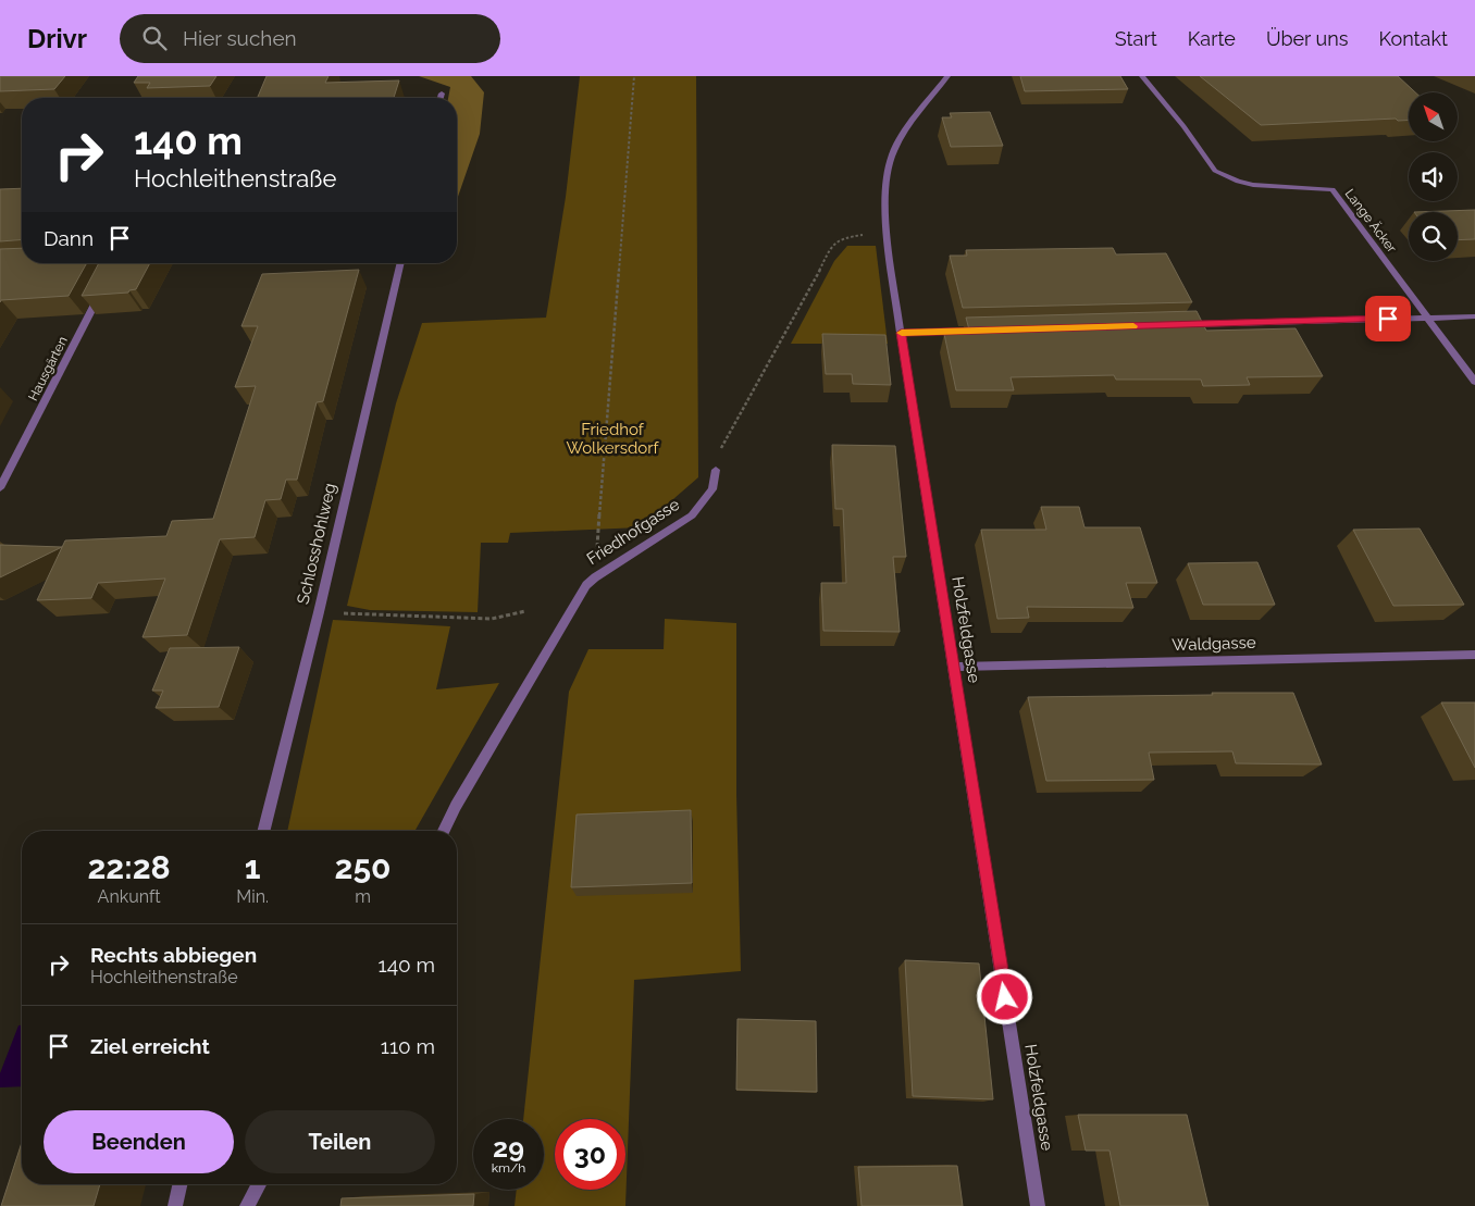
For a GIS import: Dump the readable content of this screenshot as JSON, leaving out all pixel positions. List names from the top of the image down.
{
  "streets": {
    "street": [
      "Lange Äcker",
      "Hausgärten",
      "Friedhofgasse",
      "Schlosshohlweg",
      "Holzfeldgasse",
      "Waldgasse"
    ]
  },
  "crossings": [
    ["Holzfeldgasse", "Waldgasse"]
  ],
  "parks": ["Friedhof Wolkersdorf"],
  "north": "top left",
  "page": {
    "header": "Drivr",
    "search": "Hier suchen",
    "nav": [
      "Start",
      "Karte",
      "Über uns",
      "Kontakt"
    ],
    "turn": ["140 m", "Hochleithenstraße"],
    "then": "Dann",
    "eta": [
      "22:28",
      "Ankunft",
      "1",
      "Min.",
      "250",
      "m"
    ],
    "list": [
      {
        "name": "Rechts abbiegen",
        "note": "Hochleithenstraße",
        "value": "140 m"
      },
      {
        "name": "Ziel erreicht",
        "value": "110 m"
      }
    ],
    "buttons": ["Beenden", "Teilen"],
    "speed": "29 km/h",
    "limit": "30"
  }
}
